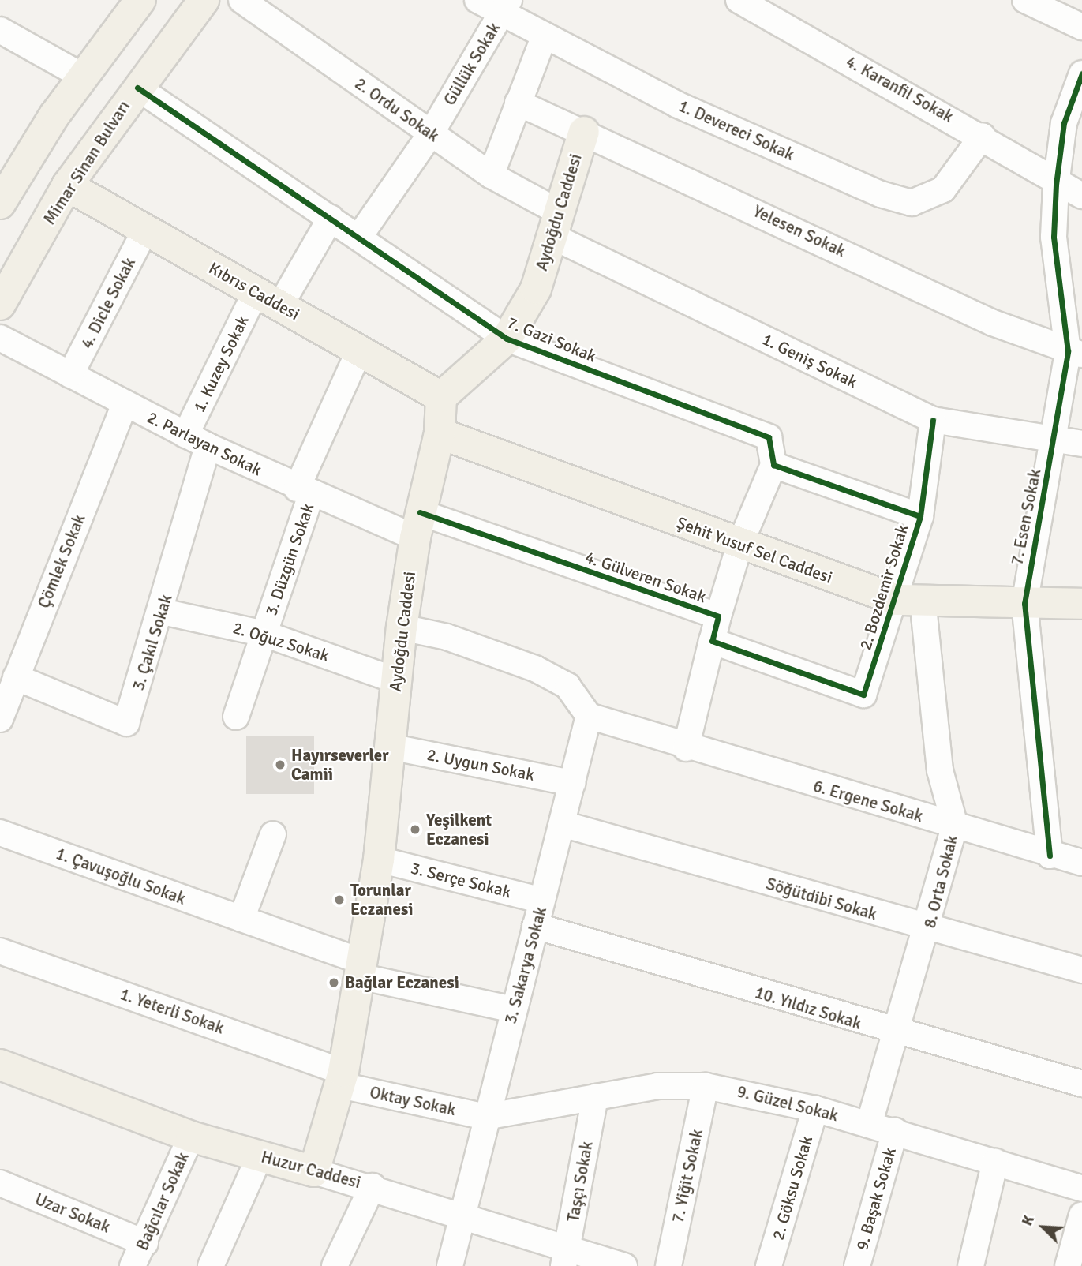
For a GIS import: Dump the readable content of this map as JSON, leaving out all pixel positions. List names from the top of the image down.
{
  "streets": {
    "main road": [
      "Mimar Sinan Bulvarı",
      "Aydoğdu Caddesi",
      "Kıbrıs Caddesi",
      "Şehit Yusuf Sel Caddesi",
      "Huzur Caddesi"
    ],
    "street": [
      "Güllük Sokak",
      "4. Karanfil Sokak",
      "2. Ordu Sokak",
      "1. Devereci Sokak",
      "Yelesen Sokak",
      "4. Dicle Sokak",
      "7. Gazi Sokak",
      "1. Geniş Sokak",
      "1. Kuzey Sokak",
      "2. Parlayan Sokak",
      "7. Esen Sokak",
      "3. Düzgün Sokak",
      "Çömlek Sokak",
      "4. Gülveren Sokak",
      "2. Bozdemir Sokak",
      "2. Oğuz Sokak",
      "3. Çakıl Sokak",
      "2. Uygun Sokak",
      "6. Ergene Sokak",
      "1. Çavuşoğlu Sokak",
      "3. Serçe Sokak",
      "8. Orta Sokak",
      "Söğütdibi Sokak",
      "3. Sakarya Sokak",
      "10. Yıldız Sokak",
      "1. Yeterli Sokak",
      "Oktay Sokak",
      "9. Güzel Sokak",
      "7. Yiğit Sokak",
      "Taşçı Sokak",
      "2. Göksu Sokak",
      "9. Başak Sokak",
      "Bağcılar Sokak",
      "Uzar Sokak"
    ]
  },
  "crossings": [
    ["Güllük Sokak", "2. Ordu Sokak"],
    ["Güllük Sokak", "1. Devereci Sokak"],
    ["Güllük Sokak", "7. Gazi Sokak"],
    ["4. Karanfil Sokak", "1. Devereci Sokak"],
    ["4. Karanfil Sokak", "7. Esen Sokak"],
    ["2. Ordu Sokak", "Aydoğdu Caddesi"],
    ["2. Ordu Sokak", "1. Geniş Sokak"],
    ["Mimar Sinan Bulvarı", "Kıbrıs Caddesi"],
    ["Mimar Sinan Bulvarı", "7. Gazi Sokak"],
    ["Aydoğdu Caddesi", "Yelesen Sokak"],
    ["Aydoğdu Caddesi", "Kıbrıs Caddesi"],
    ["Aydoğdu Caddesi", "7. Gazi Sokak"],
    ["Aydoğdu Caddesi", "1. Geniş Sokak"],
    ["Aydoğdu Caddesi", "2. Parlayan Sokak"],
    ["Aydoğdu Caddesi", "Şehit Yusuf Sel Caddesi"],
    ["Aydoğdu Caddesi", "4. Gülveren Sokak"],
    ["Aydoğdu Caddesi", "2. Oğuz Sokak"],
    ["Aydoğdu Caddesi", "2. Uygun Sokak"],
    ["Aydoğdu Caddesi", "1. Çavuşoğlu Sokak"],
    ["Aydoğdu Caddesi", "3. Serçe Sokak"],
    ["Aydoğdu Caddesi", "1. Yeterli Sokak"],
    ["Aydoğdu Caddesi", "Oktay Sokak"],
    ["Aydoğdu Caddesi", "Huzur Caddesi"],
    ["Yelesen Sokak", "7. Esen Sokak"],
    ["Kıbrıs Caddesi", "4. Dicle Sokak"],
    ["Kıbrıs Caddesi", "1. Kuzey Sokak"],
    ["Kıbrıs Caddesi", "3. Düzgün Sokak"],
    ["4. Dicle Sokak", "2. Parlayan Sokak"],
    ["7. Gazi Sokak", "1. Kuzey Sokak"],
    ["1. Geniş Sokak", "7. Esen Sokak"],
    ["1. Geniş Sokak", "2. Bozdemir Sokak"],
    ["1. Kuzey Sokak", "2. Parlayan Sokak"],
    ["2. Parlayan Sokak", "3. Düzgün Sokak"],
    ["2. Parlayan Sokak", "Çömlek Sokak"],
    ["2. Parlayan Sokak", "4. Gülveren Sokak"],
    ["2. Parlayan Sokak", "3. Çakıl Sokak"],
    ["7. Esen Sokak", "Şehit Yusuf Sel Caddesi"],
    ["7. Esen Sokak", "6. Ergene Sokak"],
    ["Şehit Yusuf Sel Caddesi", "2. Bozdemir Sokak"],
    ["Şehit Yusuf Sel Caddesi", "8. Orta Sokak"],
    ["3. Düzgün Sokak", "2. Oğuz Sokak"],
    ["Çömlek Sokak", "3. Çakıl Sokak"],
    ["4. Gülveren Sokak", "2. Bozdemir Sokak"],
    ["2. Bozdemir Sokak", "8. Orta Sokak"],
    ["2. Oğuz Sokak", "3. Çakıl Sokak"],
    ["2. Uygun Sokak", "3. Sakarya Sokak"],
    ["6. Ergene Sokak", "8. Orta Sokak"],
    ["6. Ergene Sokak", "3. Sakarya Sokak"],
    ["1. Çavuşoğlu Sokak", "3. Sakarya Sokak"],
    ["3. Serçe Sokak", "3. Sakarya Sokak"],
    ["8. Orta Sokak", "Söğütdibi Sokak"],
    ["8. Orta Sokak", "10. Yıldız Sokak"],
    ["8. Orta Sokak", "9. Güzel Sokak"],
    ["Söğütdibi Sokak", "3. Sakarya Sokak"],
    ["3. Sakarya Sokak", "10. Yıldız Sokak"],
    ["3. Sakarya Sokak", "Oktay Sokak"],
    ["3. Sakarya Sokak", "9. Güzel Sokak"],
    ["3. Sakarya Sokak", "Huzur Caddesi"],
    ["1. Yeterli Sokak", "Oktay Sokak"],
    ["Oktay Sokak", "9. Güzel Sokak"],
    ["9. Güzel Sokak", "7. Yiğit Sokak"],
    ["9. Güzel Sokak", "Taşçı Sokak"],
    ["9. Güzel Sokak", "2. Göksu Sokak"],
    ["9. Güzel Sokak", "9. Başak Sokak"],
    ["Huzur Caddesi", "Taşçı Sokak"],
    ["Huzur Caddesi", "Bağcılar Sokak"],
    ["Bağcılar Sokak", "Uzar Sokak"]
  ],
  "places": [
    "Hayırseverler Camii",
    "Yeşilkent Eczanesi",
    "Torunlar Eczanesi",
    "Bağlar Eczanesi"
  ],
  "north": "top left"
}
